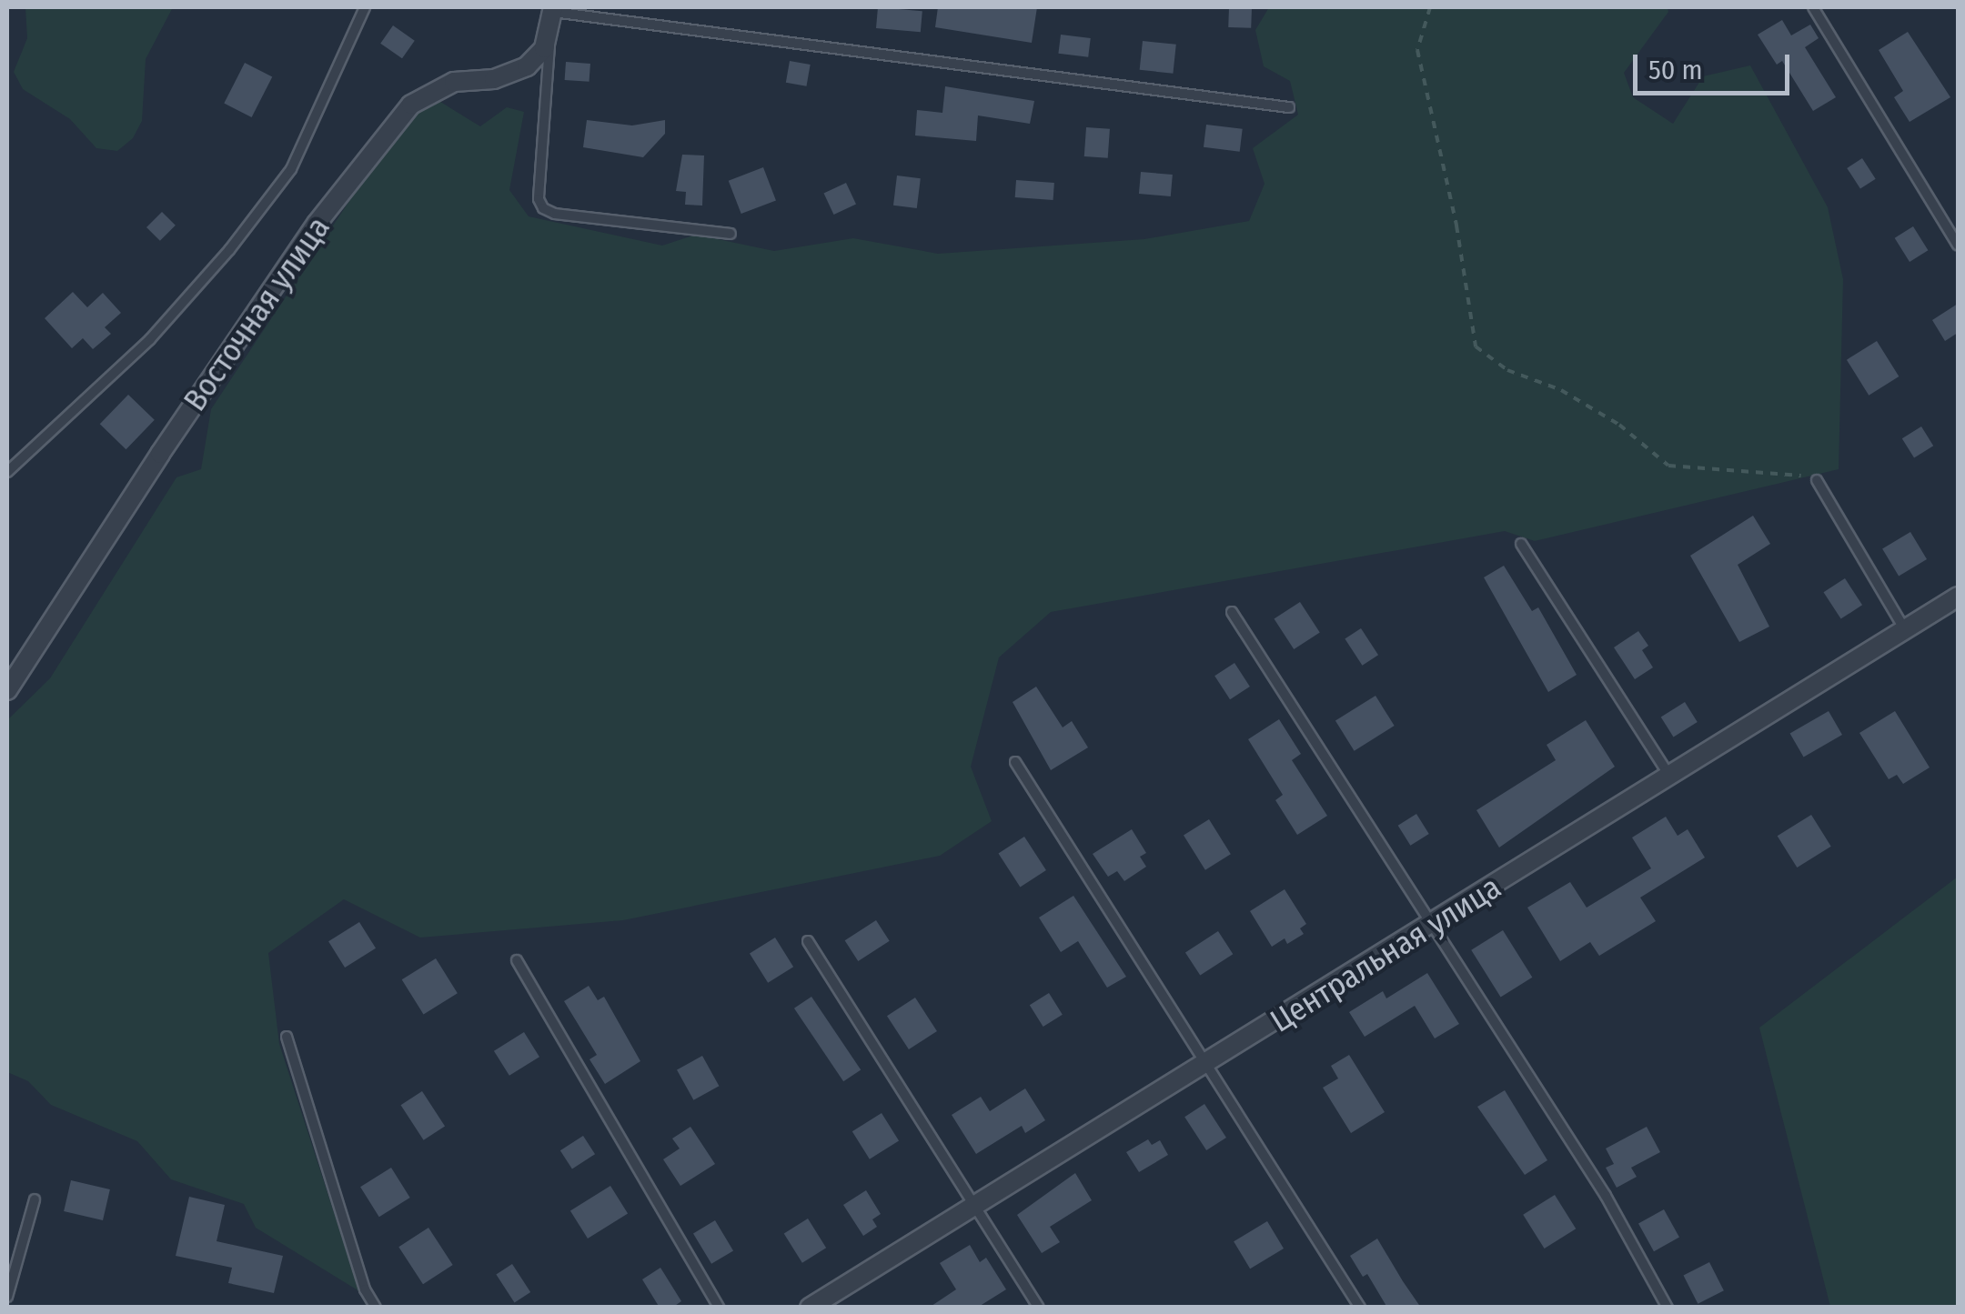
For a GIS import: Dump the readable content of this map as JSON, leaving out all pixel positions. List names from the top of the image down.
{
  "streets": {
    "street": ["Восточная улица", "Центральная улица"]
  },
  "scale_bar": "50 m"
}
